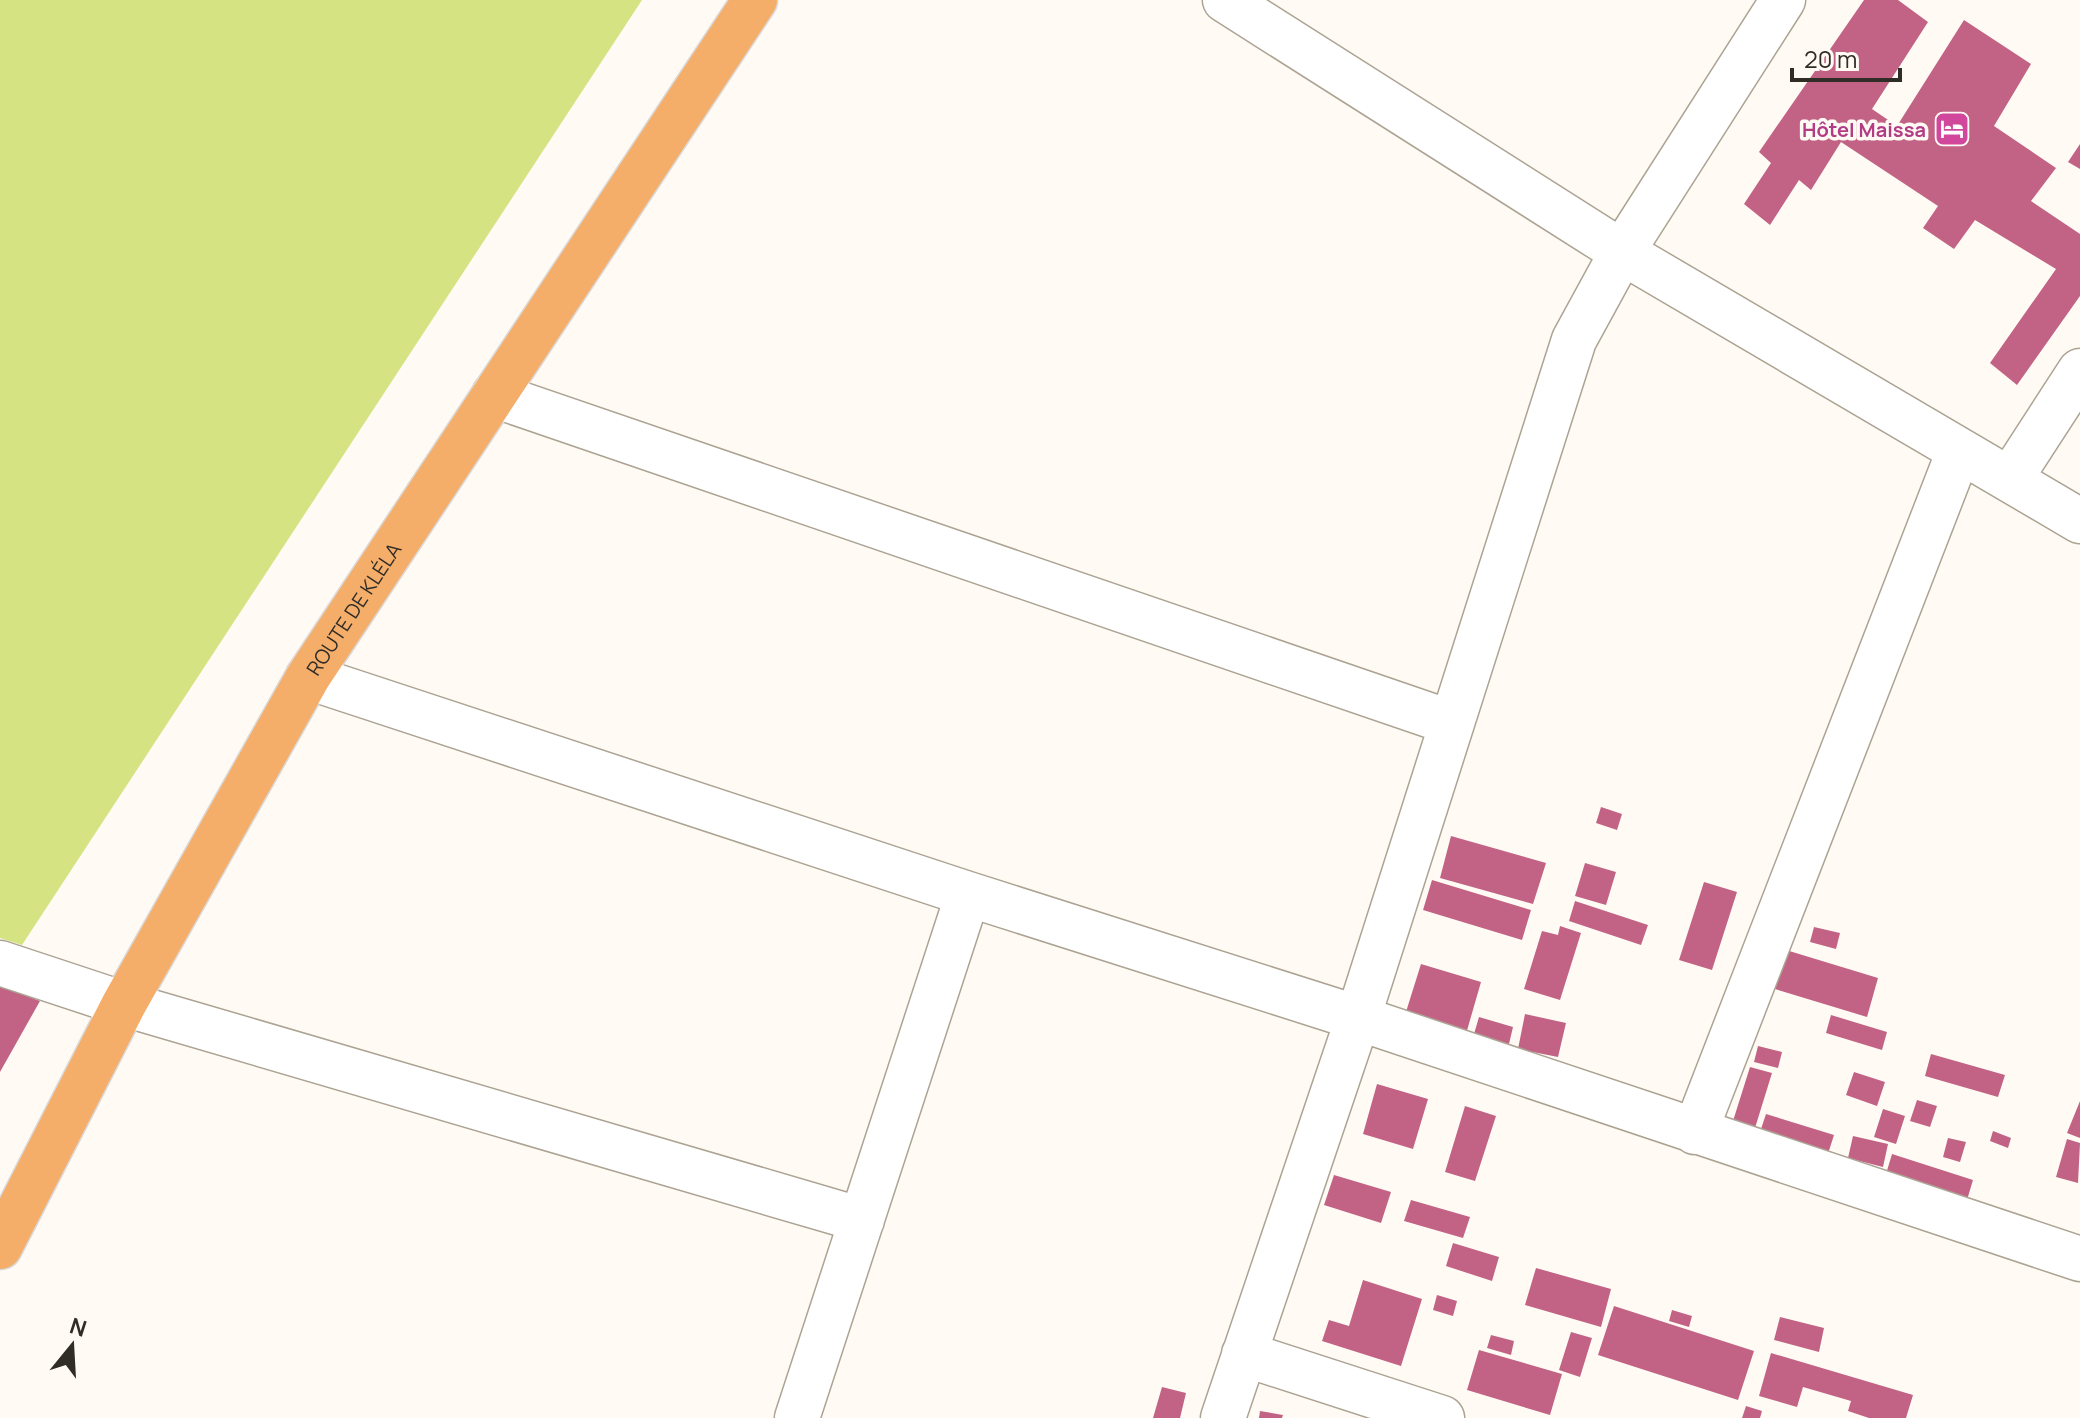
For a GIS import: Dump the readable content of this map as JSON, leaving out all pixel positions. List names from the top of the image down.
{
  "streets": {
    "main road": ["ROUTE DE KLÉLA"]
  },
  "places": {
    "hotel": ["Hôtel Maissa"]
  },
  "scale_bar": "20 m",
  "north": "top"
}
